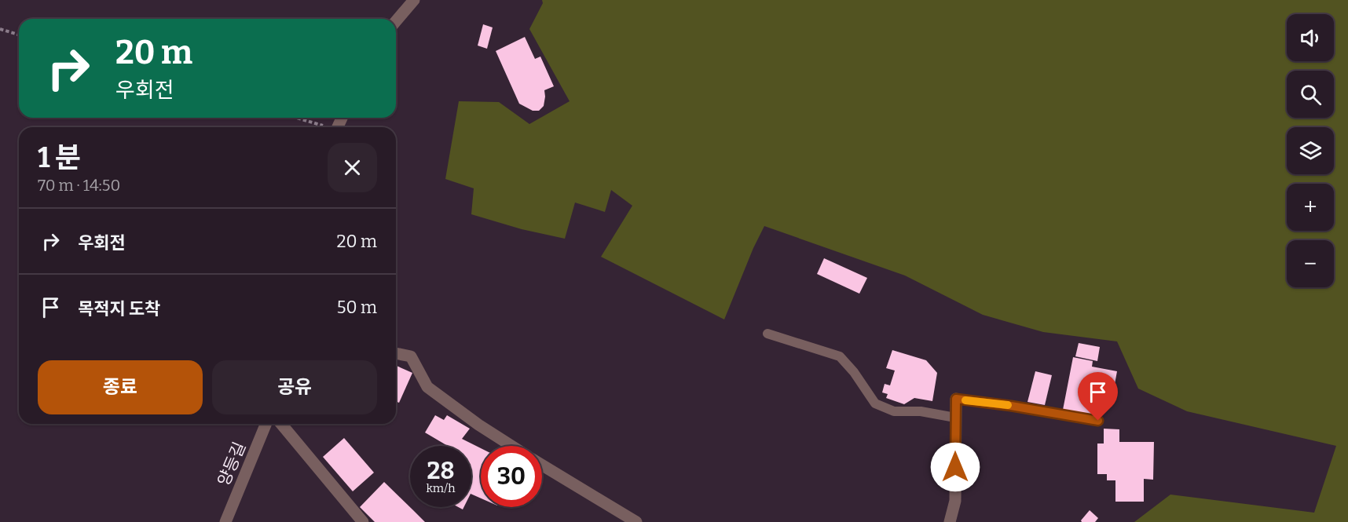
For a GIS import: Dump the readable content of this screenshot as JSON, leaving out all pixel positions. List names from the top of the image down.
{
  "streets": {
    "street": ["양등길"]
  },
  "page": {
    "map_buttons": ["+", "−"],
    "turn": ["20 m", "우회전"],
    "heading": ["1 분", "70 m · 14:50"],
    "list": [
      {
        "name": "우회전",
        "value": "20 m"
      },
      {
        "name": "목적지 도착",
        "value": "50 m"
      }
    ],
    "buttons": ["종료", "공유"],
    "speed": "28 km/h",
    "limit": "30"
  }
}
